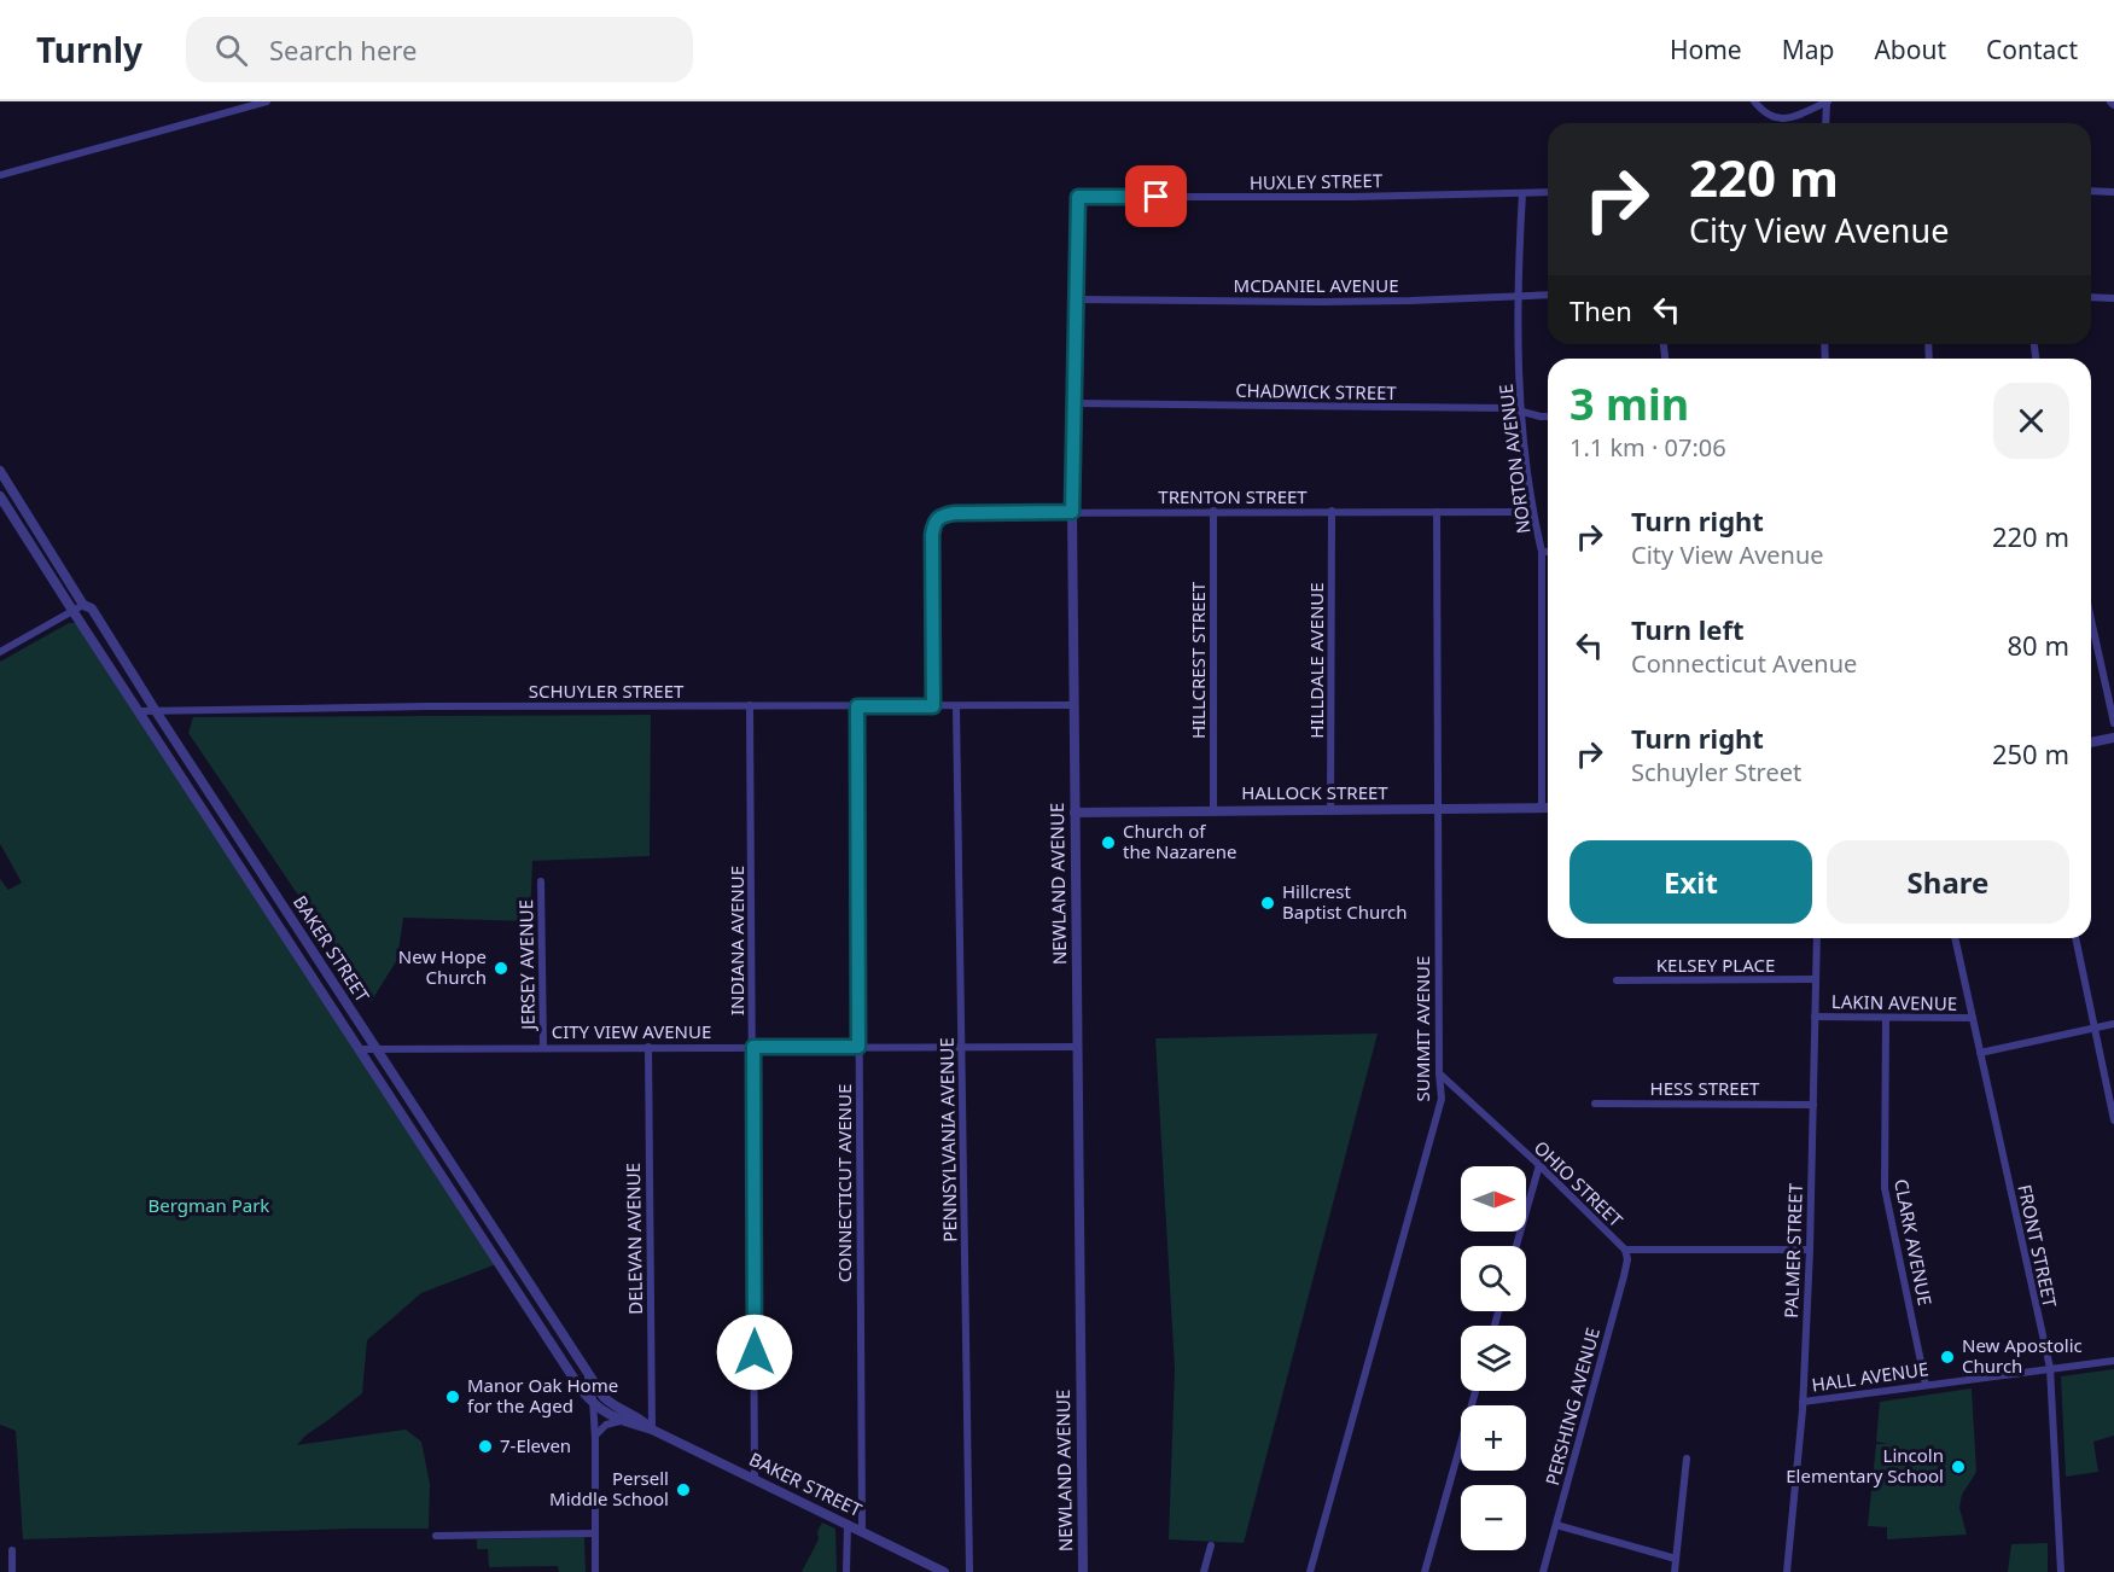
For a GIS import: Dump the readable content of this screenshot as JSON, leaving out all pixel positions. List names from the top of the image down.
{
  "streets": {
    "street": [
      "HUXLEY STREET",
      "MCDANIEL AVENUE",
      "CHADWICK STREET",
      "NORTON AVENUE",
      "TRENTON STREET",
      "HILLCREST STREET",
      "HILLDALE AVENUE",
      "SCHUYLER STREET",
      "HALLOCK STREET",
      "NEWLAND AVENUE",
      "INDIANA AVENUE",
      "BAKER STREET",
      "JERSEY AVENUE",
      "KELSEY PLACE",
      "LAKIN AVENUE",
      "SUMMIT AVENUE",
      "CITY VIEW AVENUE",
      "HESS STREET",
      "PENNSYLVANIA AVENUE",
      "CONNECTICUT AVENUE",
      "OHIO STREET",
      "DELEVAN AVENUE",
      "CLARK AVENUE",
      "FRONT STREET",
      "PALMER STREET",
      "HALL AVENUE",
      "PERSHING AVENUE"
    ]
  },
  "crossings": [
    ["HUXLEY STREET", "NORTON AVENUE"],
    ["HUXLEY STREET", "NEWLAND AVENUE"],
    ["MCDANIEL AVENUE", "NORTON AVENUE"],
    ["MCDANIEL AVENUE", "NEWLAND AVENUE"],
    ["CHADWICK STREET", "NORTON AVENUE"],
    ["CHADWICK STREET", "NEWLAND AVENUE"],
    ["NORTON AVENUE", "TRENTON STREET"],
    ["NORTON AVENUE", "HALLOCK STREET"],
    ["TRENTON STREET", "HILLCREST STREET"],
    ["TRENTON STREET", "HILLDALE AVENUE"],
    ["TRENTON STREET", "SCHUYLER STREET"],
    ["TRENTON STREET", "NEWLAND AVENUE"],
    ["TRENTON STREET", "SUMMIT AVENUE"],
    ["HILLCREST STREET", "HALLOCK STREET"],
    ["HILLDALE AVENUE", "HALLOCK STREET"],
    ["SCHUYLER STREET", "NEWLAND AVENUE"],
    ["SCHUYLER STREET", "INDIANA AVENUE"],
    ["SCHUYLER STREET", "BAKER STREET"],
    ["SCHUYLER STREET", "PENNSYLVANIA AVENUE"],
    ["SCHUYLER STREET", "CONNECTICUT AVENUE"],
    ["HALLOCK STREET", "NEWLAND AVENUE"],
    ["HALLOCK STREET", "SUMMIT AVENUE"],
    ["NEWLAND AVENUE", "CITY VIEW AVENUE"],
    ["INDIANA AVENUE", "BAKER STREET"],
    ["INDIANA AVENUE", "CITY VIEW AVENUE"],
    ["BAKER STREET", "CITY VIEW AVENUE"],
    ["BAKER STREET", "CONNECTICUT AVENUE"],
    ["BAKER STREET", "DELEVAN AVENUE"],
    ["JERSEY AVENUE", "CITY VIEW AVENUE"],
    ["KELSEY PLACE", "PALMER STREET"],
    ["LAKIN AVENUE", "CLARK AVENUE"],
    ["LAKIN AVENUE", "FRONT STREET"],
    ["LAKIN AVENUE", "PALMER STREET"],
    ["SUMMIT AVENUE", "OHIO STREET"],
    ["CITY VIEW AVENUE", "PENNSYLVANIA AVENUE"],
    ["CITY VIEW AVENUE", "CONNECTICUT AVENUE"],
    ["CITY VIEW AVENUE", "DELEVAN AVENUE"],
    ["HESS STREET", "PALMER STREET"],
    ["OHIO STREET", "PALMER STREET"],
    ["OHIO STREET", "PERSHING AVENUE"],
    ["CLARK AVENUE", "HALL AVENUE"],
    ["FRONT STREET", "HALL AVENUE"],
    ["PALMER STREET", "HALL AVENUE"]
  ],
  "parks": ["Bergman Park"],
  "places": [
    "Church of the Nazarene",
    "Hillcrest Baptist Church",
    "New Hope Church",
    "New Apostolic Church",
    "Manor Oak Home for the Aged",
    "7-Eleven",
    "Lincoln Elementary School",
    "Persell Middle School"
  ],
  "north": "right",
  "page": {
    "header": "Turnly",
    "search": "Search here",
    "nav": [
      "Home",
      "Map",
      "About",
      "Contact"
    ],
    "turn": ["220 m", "City View Avenue"],
    "then": "Then",
    "heading": ["3 min", "1.1 km · 07:06"],
    "list": [
      {
        "name": "Turn right",
        "note": "City View Avenue",
        "value": "220 m"
      },
      {
        "name": "Turn left",
        "note": "Connecticut Avenue",
        "value": "80 m"
      },
      {
        "name": "Turn right",
        "note": "Schuyler Street",
        "value": "250 m"
      }
    ],
    "buttons": ["Exit", "Share"],
    "map_buttons": ["+", "−"]
  }
}
